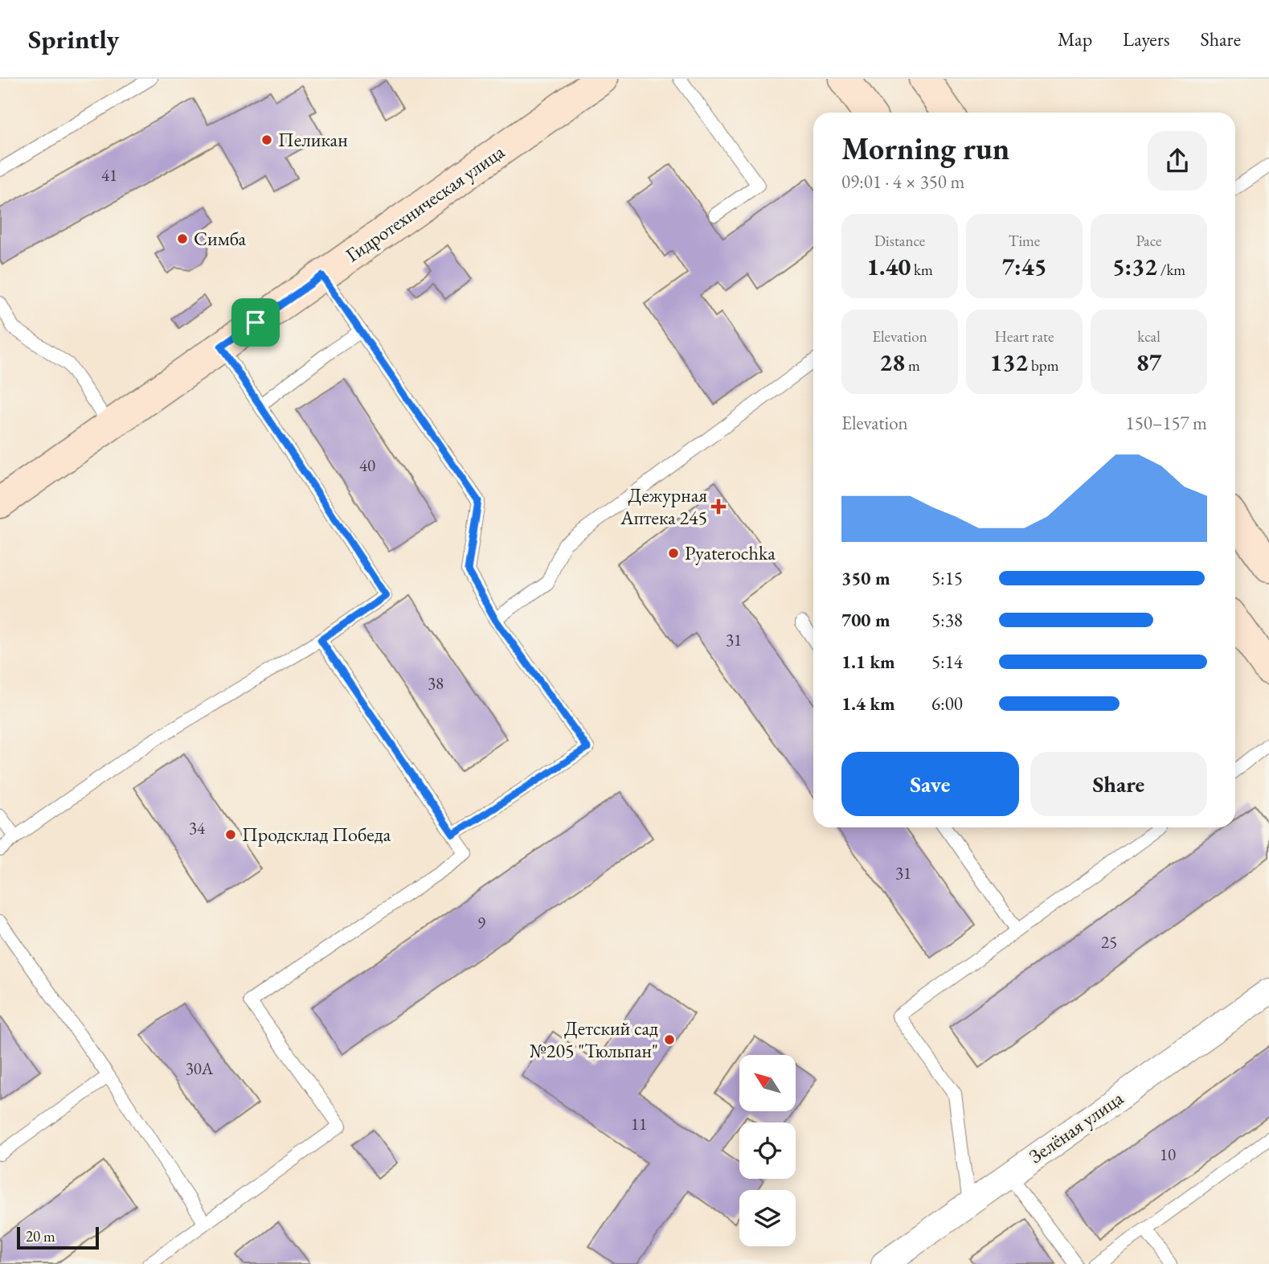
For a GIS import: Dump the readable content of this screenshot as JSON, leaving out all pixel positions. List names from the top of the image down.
{
  "streets": {
    "main road": ["Гидротехническая улица"],
    "street": ["Зелёная улица"]
  },
  "places": {
    "other": [
      "Пеликан",
      "Симба",
      "Pyaterochka",
      "Продсклад Победа",
      "Детский сад №205 \"Тюльпан\""
    ],
    "health": ["Дежурная Аптека 245"]
  },
  "house_numbers": [
    "41",
    "40",
    "31",
    "38",
    "34",
    "31",
    "9",
    "25",
    "30А",
    "11",
    "10"
  ],
  "scale_bar": "20 m",
  "north": "top left",
  "page": {
    "header": "Sprintly",
    "nav": ["Map", "Layers", "Share"],
    "heading": ["Morning run", "09:01 · 4 × 350 m"],
    "stats": [
      ["Distance", "1.40 km"],
      ["Time", "7:45"],
      ["Pace", "5:32 /km"],
      ["Elevation", "28 m"],
      ["Heart rate", "132 bpm"],
      ["kcal", "87"]
    ],
    "chart": ["Elevation", "150–157 m"],
    "list": [
      {
        "name": "350 m",
        "note": "5:15"
      },
      {
        "name": "700 m",
        "note": "5:38"
      },
      {
        "name": "1.1 km",
        "note": "5:14"
      },
      {
        "name": "1.4 km",
        "note": "6:00"
      }
    ],
    "buttons": ["Save", "Share"],
    "scale": "20 m"
  }
}
